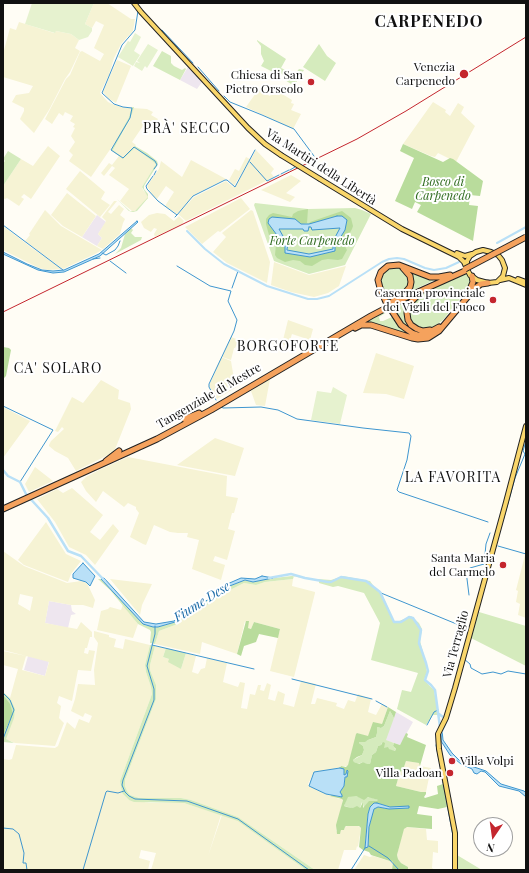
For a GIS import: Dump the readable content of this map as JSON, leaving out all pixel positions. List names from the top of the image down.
{
  "streets": {
    "highway": ["Tangenziale di Mestre"],
    "main road": ["Via Martiri della Libertà", "Via Terraglio"]
  },
  "crossings": [
    ["Via Martiri della Libertà", "Tangenziale di Mestre"]
  ],
  "districts": [
    "CARPENEDO",
    "PRÀ' SECCO",
    "BORGOFORTE",
    "CA' SOLARO",
    "LA FAVORITA"
  ],
  "water": ["Fiume Dese"],
  "parks": ["Bosco di Carpenedo", "Forte Carpenedo"],
  "places": [
    "Venezia Carpenedo",
    "Chiesa di San Pietro Orseolo",
    "Caserma provinciale dei Vigili del Fuoco",
    "Santa Maria del Carmelo",
    "Villa Volpi",
    "Villa Padoan"
  ],
  "north": "bottom"
}
